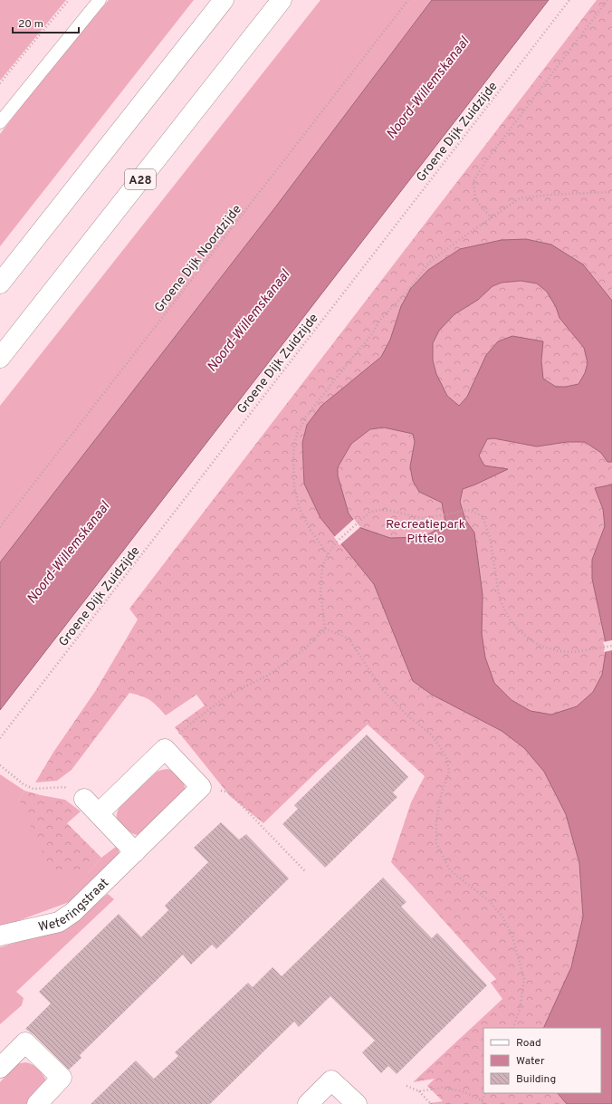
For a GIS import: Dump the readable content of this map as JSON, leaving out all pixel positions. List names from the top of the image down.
{
  "streets": {
    "main road": ["A28", "Weteringstraat"],
    "path": ["Groene Dijk Zuidzijde", "Groene Dijk Noordzijde"]
  },
  "water": ["Noord-Willemskanaal"],
  "parks": ["Recreatiepark Pittelo"],
  "legend": ["Road", "Water", "Building"],
  "scale_bar": "20 m"
}
